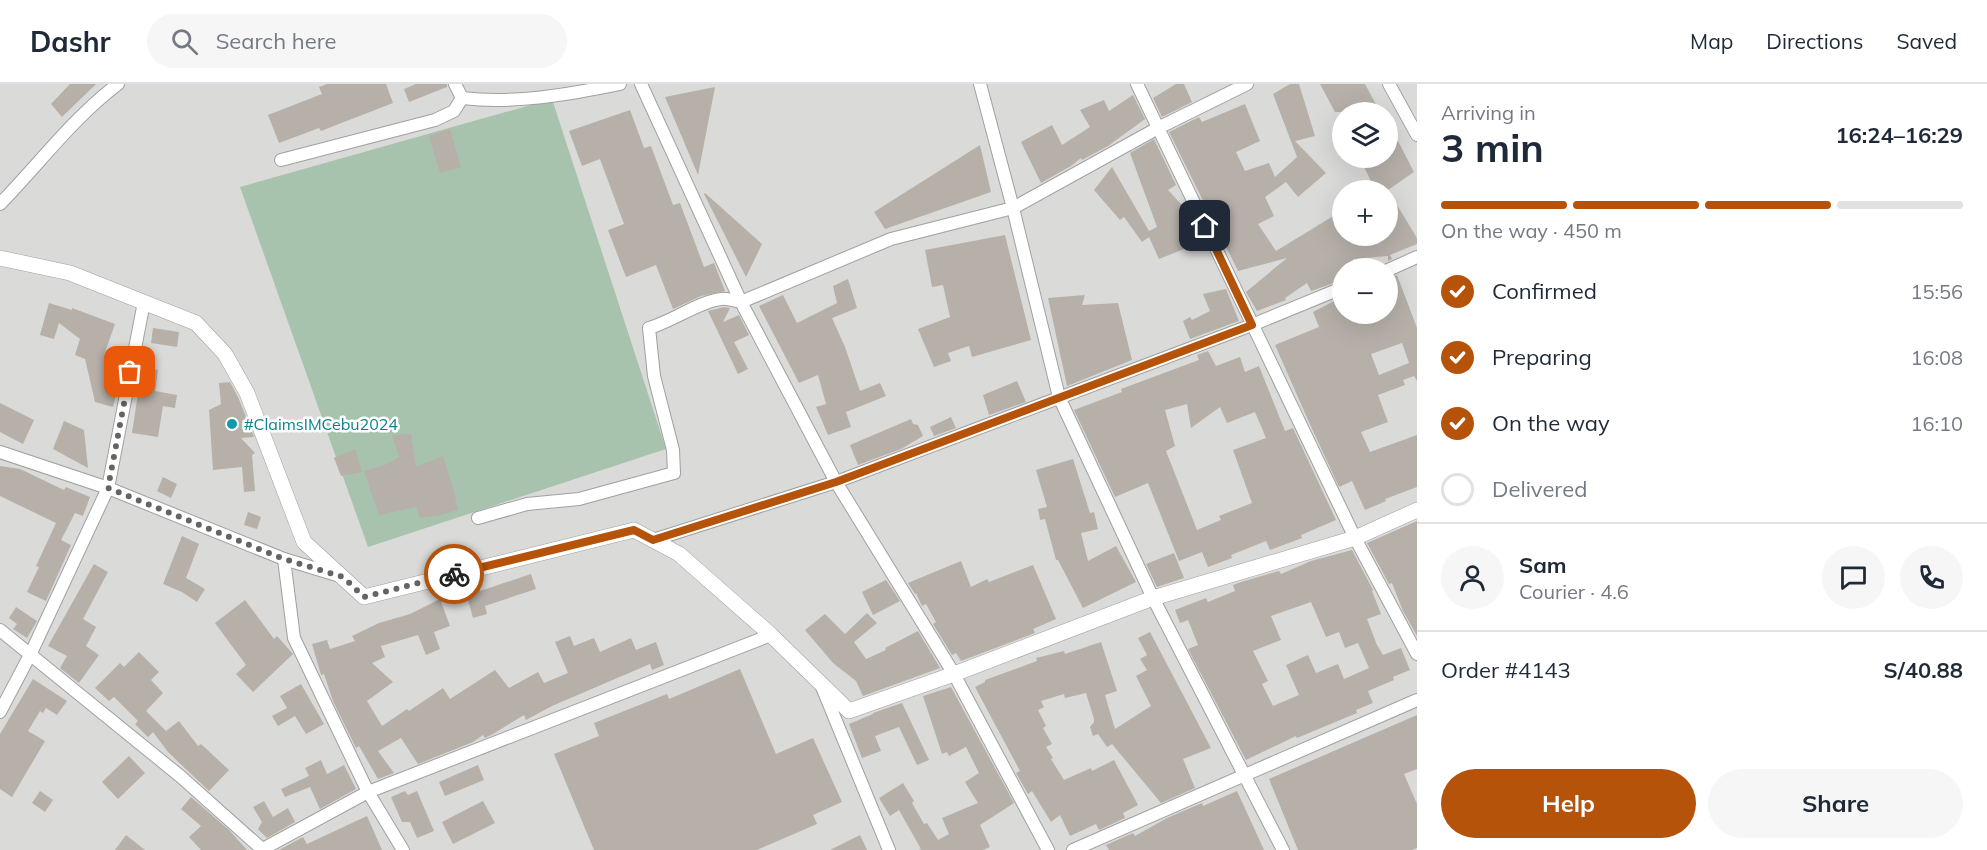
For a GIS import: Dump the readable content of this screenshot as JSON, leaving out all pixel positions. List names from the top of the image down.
{
  "places": ["#ClaimsIMCebu2024"],
  "page": {
    "header": "Dashr",
    "search": "Search here",
    "nav": ["Map", "Directions", "Saved"],
    "heading": ["3 min", "Arriving in", "16:24–16:29"],
    "panel": [
      "Sam",
      "Courier · 4.6",
      "Order #4143",
      "S/40.88"
    ],
    "map_buttons": ["+", "−"],
    "bar": "On the way · 450 m",
    "list": [
      ["Confirmed", "15:56"],
      ["Preparing", "16:08"],
      ["On the way", "16:10"],
      "Delivered"
    ],
    "buttons": ["Help", "Share"]
  }
}
